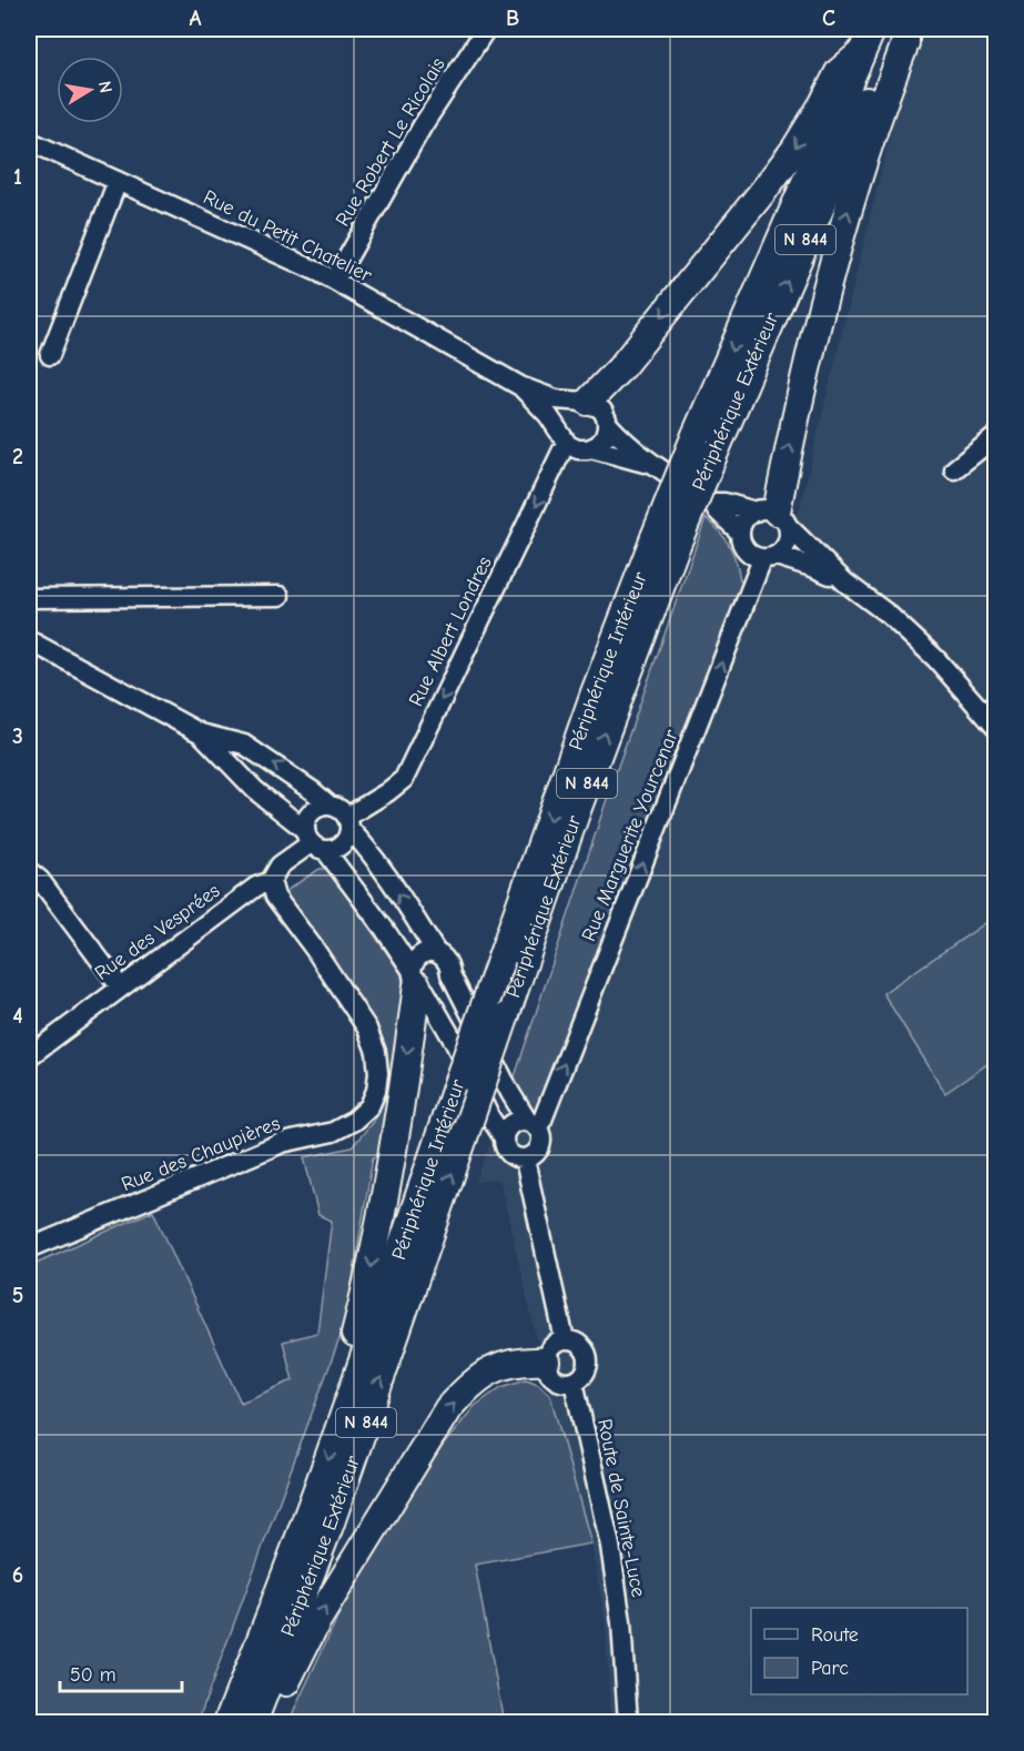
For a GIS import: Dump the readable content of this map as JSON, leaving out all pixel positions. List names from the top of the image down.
{
  "streets": {
    "highway": ["N 844", "Périphérique Extérieur", "Périphérique Intérieur"],
    "street": [
      "Rue Robert Le Ricolais",
      "Rue du Petit Chatelier",
      "Rue Albert Londres",
      "Rue Marguerite Yourcenar",
      "Rue des Vesprées",
      "Rue des Chaupières",
      "Route de Sainte-Luce"
    ]
  },
  "crossings": [
    ["Rue Robert Le Ricolais", "Rue du Petit Chatelier"],
    ["Rue du Petit Chatelier", "Rue Albert Londres"],
    ["N 844", "Périphérique Extérieur"],
    ["Périphérique Extérieur", "Périphérique Intérieur"],
    ["Rue Albert Londres", "Rue des Vesprées"],
    ["Rue des Vesprées", "Rue des Chaupières"]
  ],
  "one_way": ["Rue Albert Londres", "Rue Marguerite Yourcenar"],
  "legend": ["Route", "Parc"],
  "scale_bar": "50 m",
  "north": "right",
  "grid": {
    "columns": ["A", "B", "C"],
    "rows": [
      "1",
      "2",
      "3",
      "4",
      "5",
      "6"
    ]
  }
}
